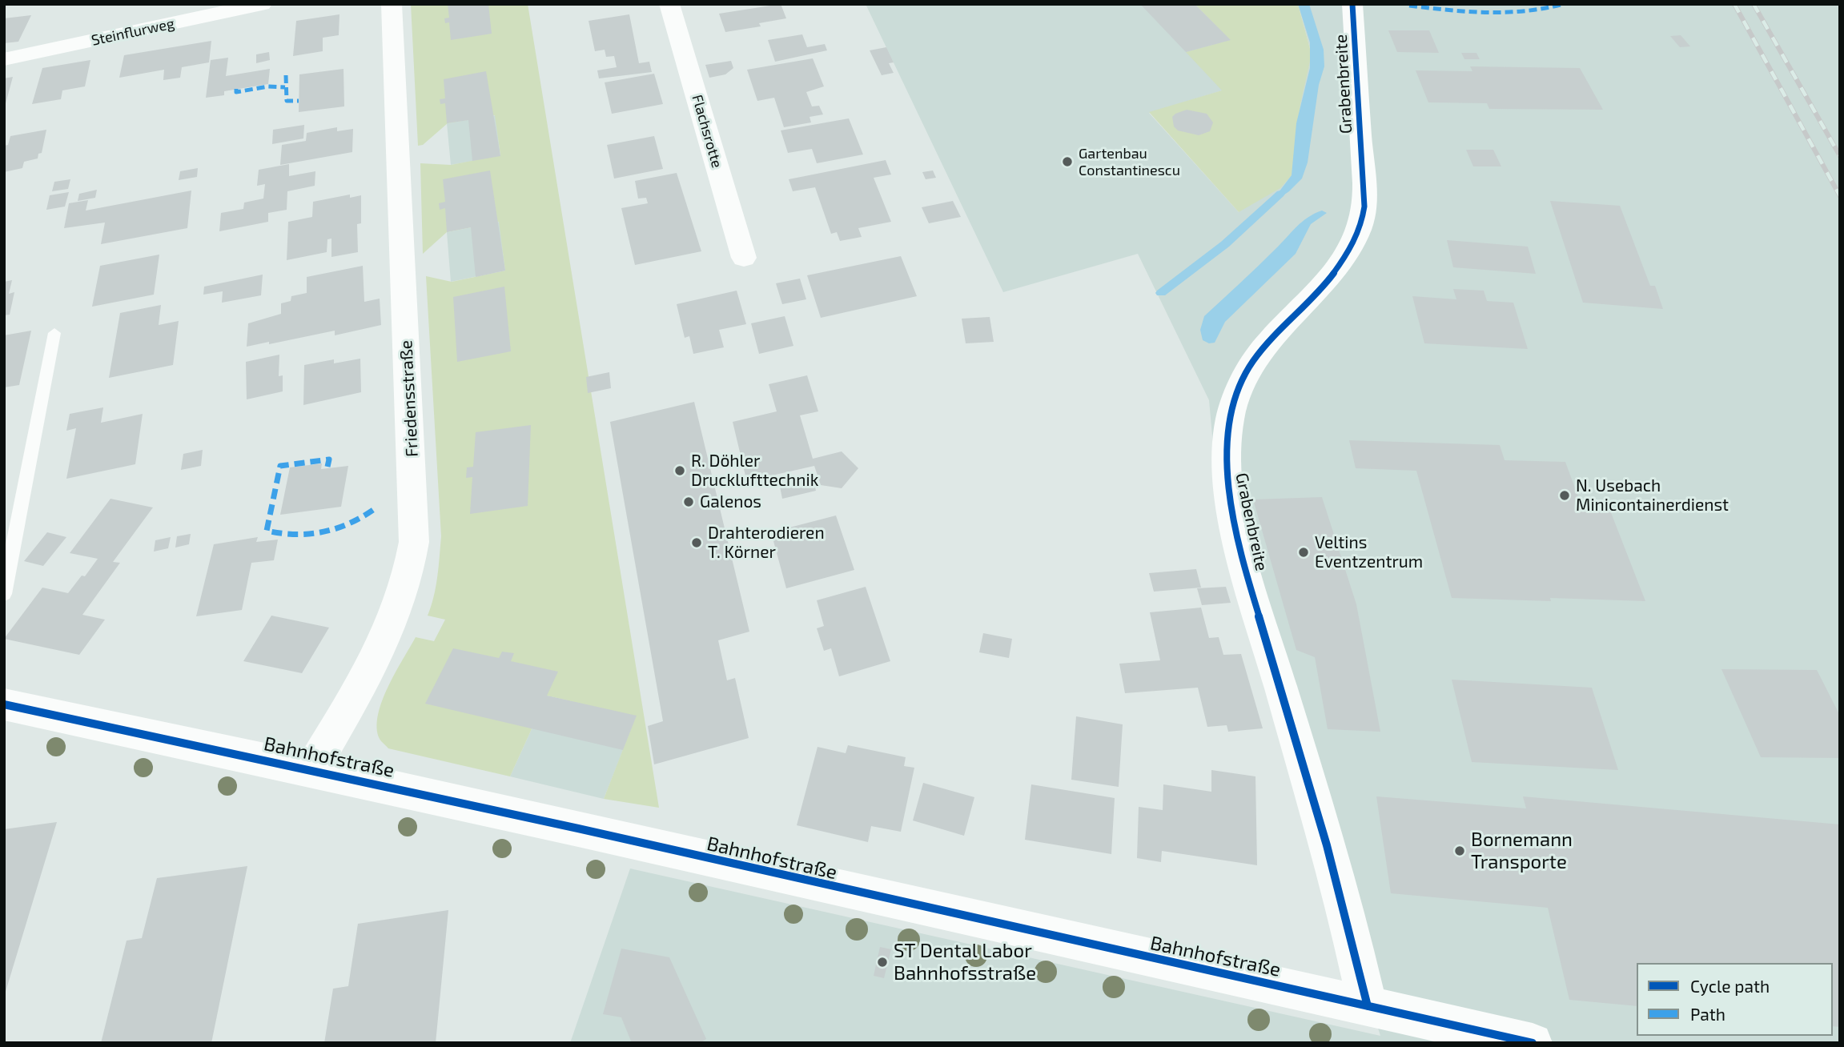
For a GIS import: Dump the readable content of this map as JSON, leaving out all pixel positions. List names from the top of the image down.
{
  "streets": {
    "street": [
      "Steinflurweg",
      "Grabenbreite",
      "Flachsrotte",
      "Friedensstraße",
      "Bahnhofstraße"
    ]
  },
  "crossings": [
    ["Grabenbreite", "Bahnhofstraße"],
    ["Friedensstraße", "Bahnhofstraße"]
  ],
  "places": [
    "Gartenbau Constantinescu",
    "R. Döhler Drucklufttechnik",
    "N. Usebach Minicontainerdienst",
    "Galenos",
    "Drahterodieren T. Körner",
    "Veltins Eventzentrum",
    "Bornemann Transporte",
    "ST Dental Labor Bahnhofsstraße"
  ],
  "legend": ["Cycle path", "Path"]
}
